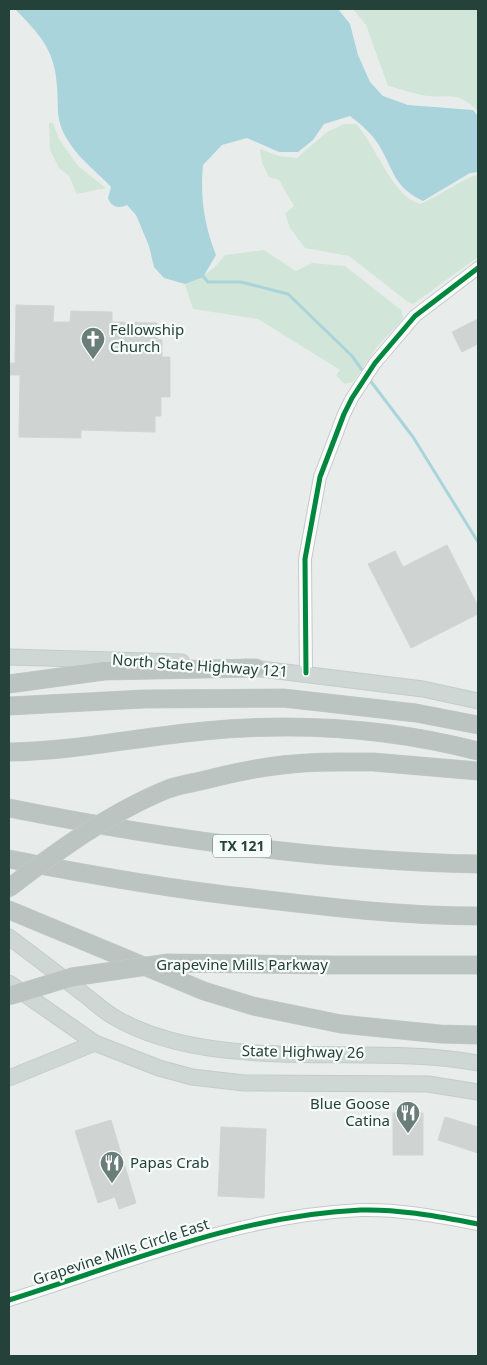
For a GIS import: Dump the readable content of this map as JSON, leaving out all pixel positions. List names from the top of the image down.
{
  "streets": {
    "highway": ["TX 121", "Grapevine Mills Parkway"],
    "main road": ["North State Highway 121", "State Highway 26"],
    "street": ["Grapevine Mills Circle East"]
  },
  "places": {
    "church": ["Fellowship Church"],
    "restaurant": ["Blue Goose Catina", "Papas Crab"]
  }
}
